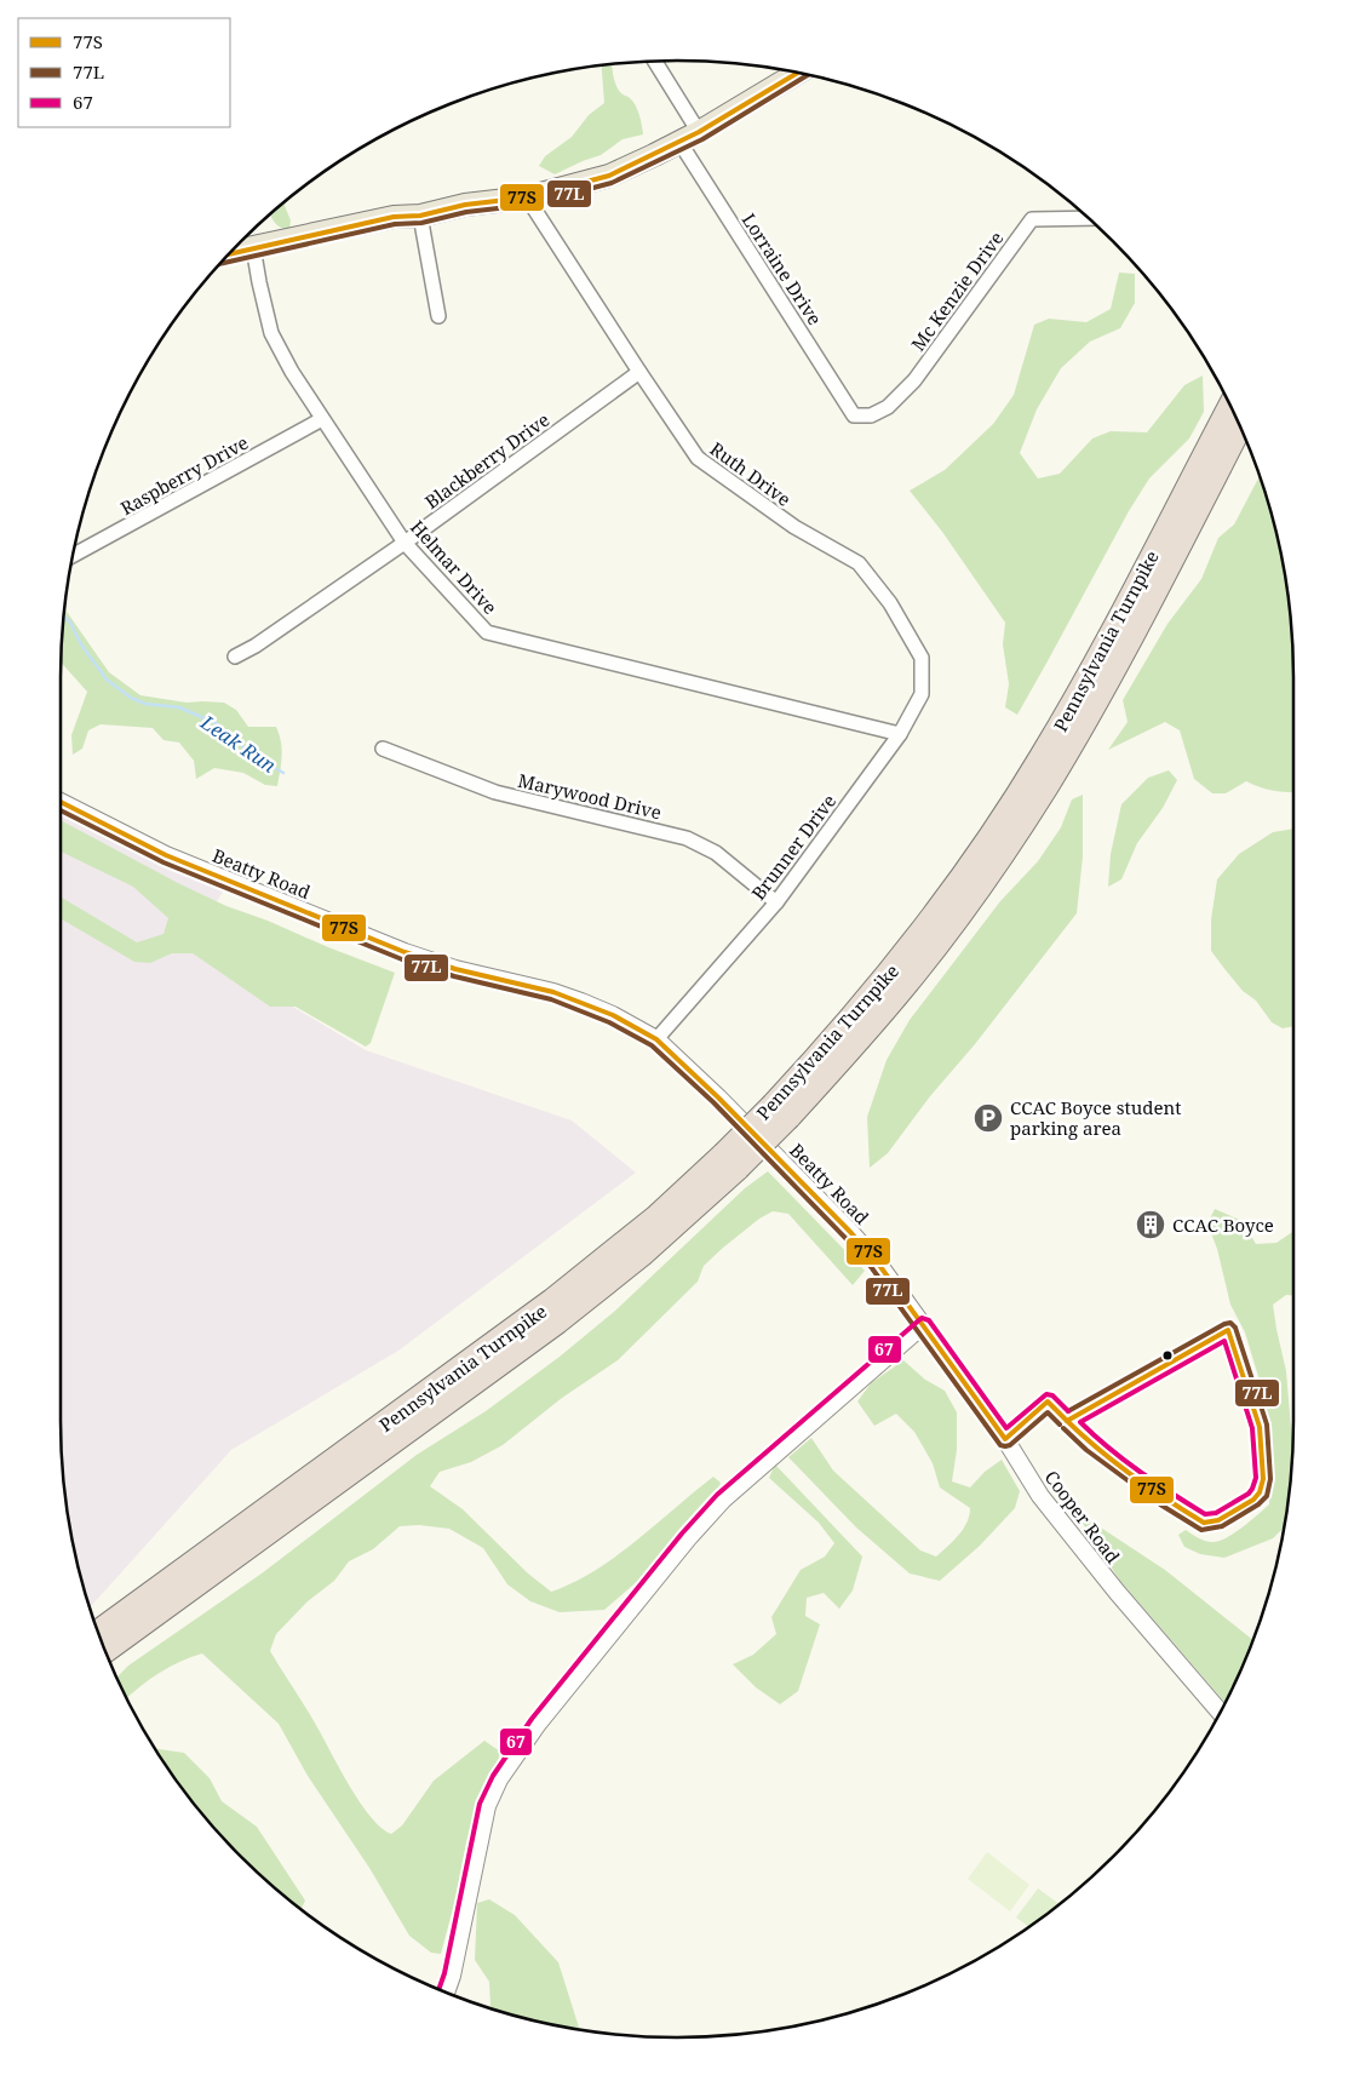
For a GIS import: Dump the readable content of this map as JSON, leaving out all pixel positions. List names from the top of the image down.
{
  "streets": {
    "highway": ["Pennsylvania Turnpike"],
    "street": [
      "Lorraine Drive",
      "Mc Kenzie Drive",
      "Blackberry Drive",
      "Ruth Drive",
      "Raspberry Drive",
      "Helmar Drive",
      "Marywood Drive",
      "Brunner Drive",
      "Beatty Road",
      "Cooper Road"
    ]
  },
  "crossings": [
    ["Lorraine Drive", "Mc Kenzie Drive"],
    ["Blackberry Drive", "Ruth Drive"],
    ["Blackberry Drive", "Helmar Drive"],
    ["Ruth Drive", "Brunner Drive"],
    ["Raspberry Drive", "Helmar Drive"],
    ["Helmar Drive", "Brunner Drive"],
    ["Marywood Drive", "Brunner Drive"],
    ["Brunner Drive", "Beatty Road"],
    ["Beatty Road", "Cooper Road"]
  ],
  "water": ["Leak Run"],
  "places": {
    "parking": ["CCAC Boyce student parking area"],
    "building": ["CCAC Boyce"]
  },
  "lines": ["transit line 77S", "transit line 77L", "transit line 67"],
  "legend": ["77S", "77L", "67"]
}
